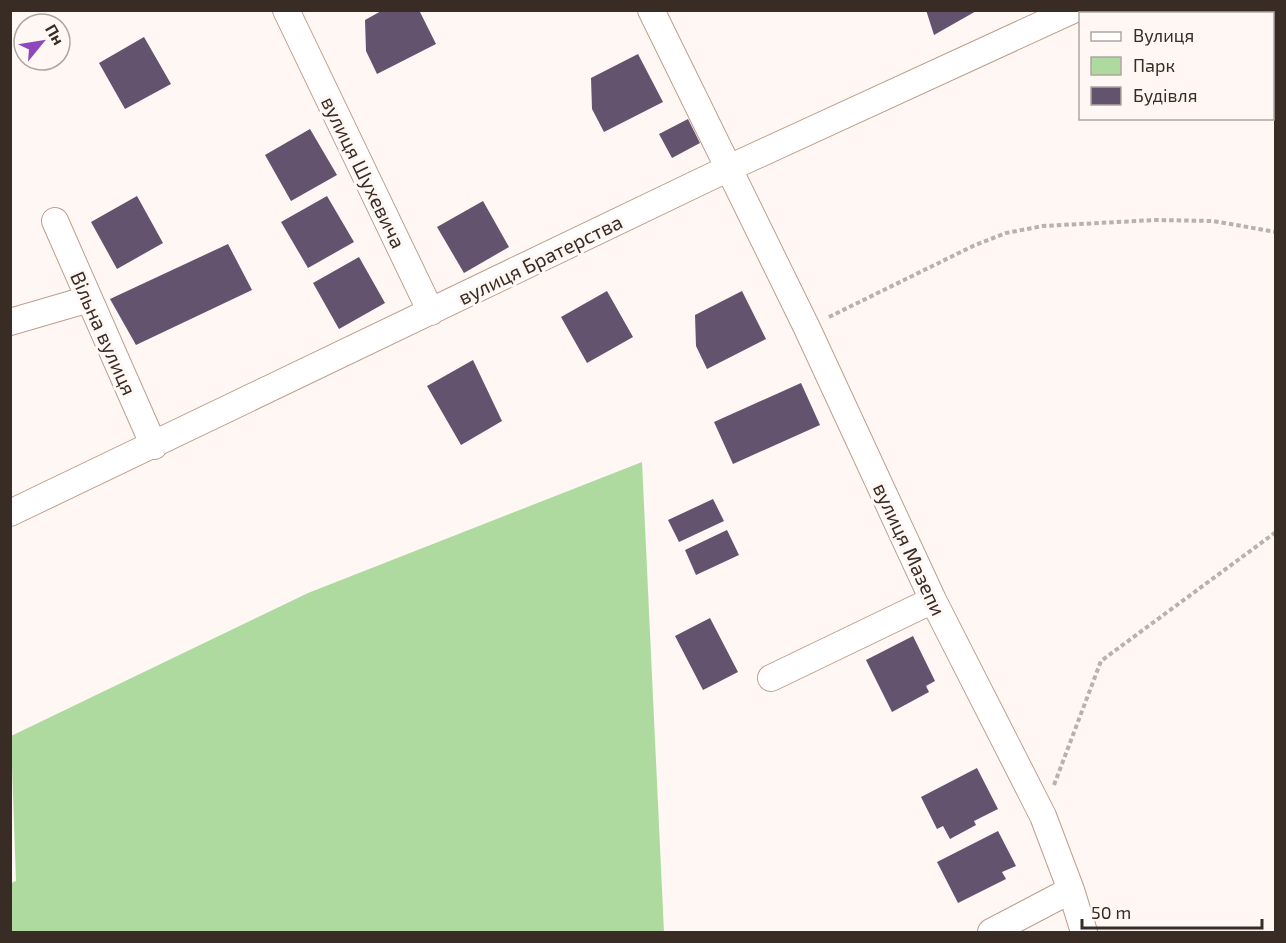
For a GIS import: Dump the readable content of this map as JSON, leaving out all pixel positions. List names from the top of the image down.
{
  "streets": {
    "street": [
      "вулиця Шухевича",
      "вулиця Братерства",
      "Вільна вулиця",
      "вулиця Мазепи"
    ]
  },
  "crossings": [
    ["вулиця Шухевича", "вулиця Братерства"],
    ["вулиця Братерства", "Вільна вулиця"],
    ["вулиця Братерства", "вулиця Мазепи"]
  ],
  "legend": ["Вулиця", "Парк", "Будівля"],
  "scale_bar": "50 m",
  "north": "top right"
}
